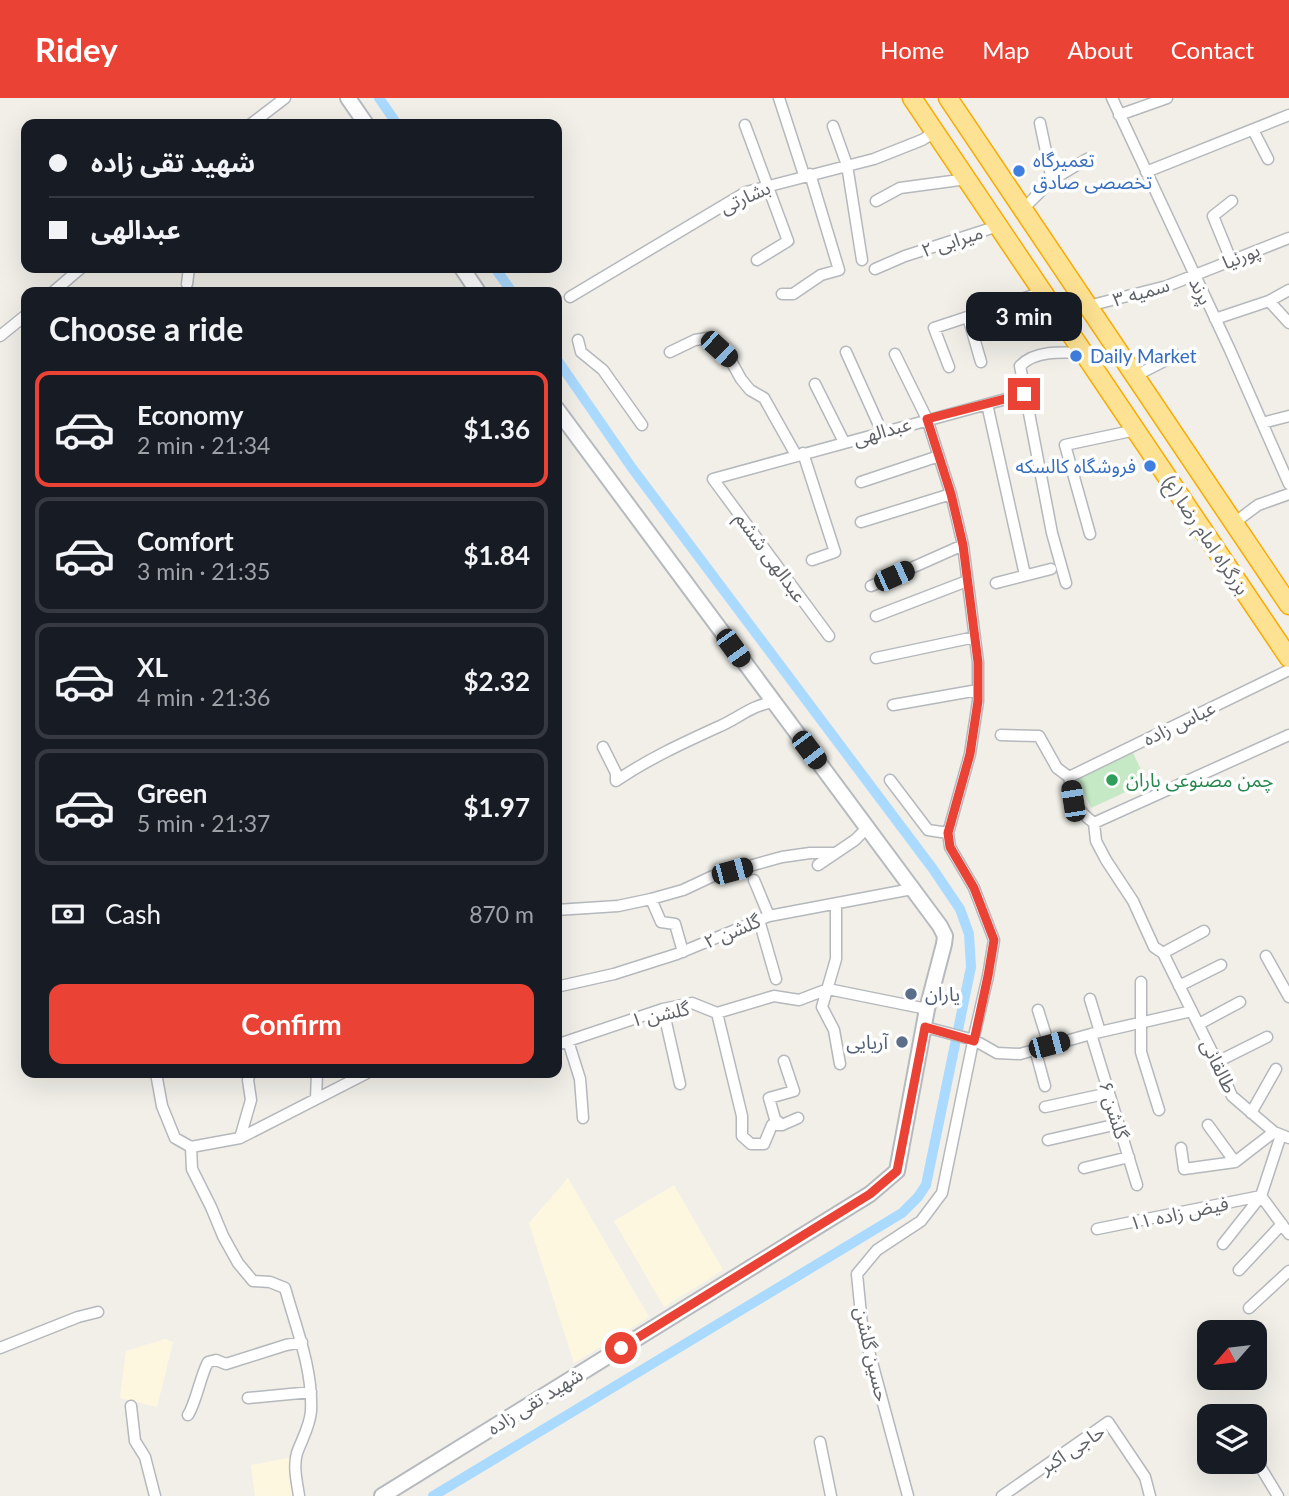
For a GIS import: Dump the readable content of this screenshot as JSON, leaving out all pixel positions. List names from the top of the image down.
{
  "streets": {
    "highway": ["بزرگراه امام رضا (ع)"],
    "main road": ["شهید تقی زاده"],
    "street": [
      "بشارتی",
      "میرابی ۲",
      "پورنیا",
      "پرند",
      "سمیه ۳",
      "عبدالهی",
      "عبدالهی ششم",
      "عباس زاده",
      "گلشن ۲",
      "گلشن ۱",
      "طالقانی",
      "گلشن ۶",
      "فیض زاده ۱۱",
      "حسین گلشن",
      "حاجی اکبر"
    ]
  },
  "crossings": [
    ["بشارتی", "بزرگراه امام رضا (ع)"],
    ["میرابی ۲", "بزرگراه امام رضا (ع)"],
    ["پورنیا", "پرند"],
    ["پورنیا", "سمیه ۳"],
    ["پرند", "سمیه ۳"],
    ["سمیه ۳", "بزرگراه امام رضا (ع)"],
    ["عبدالهی", "عبدالهی ششم"],
    ["گلشن ۲", "شهید تقی زاده"],
    ["گلشن ۱", "شهید تقی زاده"]
  ],
  "places": [
    "تعمیرگاه تخصصی صادق",
    "Daily Market",
    "فروشگاه کالسکه",
    "چمن مصنوعی باران",
    "یاران",
    "آریایی"
  ],
  "north": "bottom left",
  "page": {
    "header": "Ridey",
    "nav": [
      "Home",
      "Map",
      "About",
      "Contact"
    ],
    "banner": ["شهید تقی زاده", "عبدالهی"],
    "heading": "Choose a ride",
    "bubble": "3 min",
    "list": [
      {
        "name": "Economy",
        "note": "2 min · 21:34",
        "value": "$1.36"
      },
      {
        "name": "Comfort",
        "note": "3 min · 21:35",
        "value": "$1.84"
      },
      {
        "name": "XL",
        "note": "4 min · 21:36",
        "value": "$2.32"
      },
      {
        "name": "Green",
        "note": "5 min · 21:37",
        "value": "$1.97"
      }
    ],
    "pay": ["Cash", "870 m"],
    "buttons": "Confirm"
  }
}
